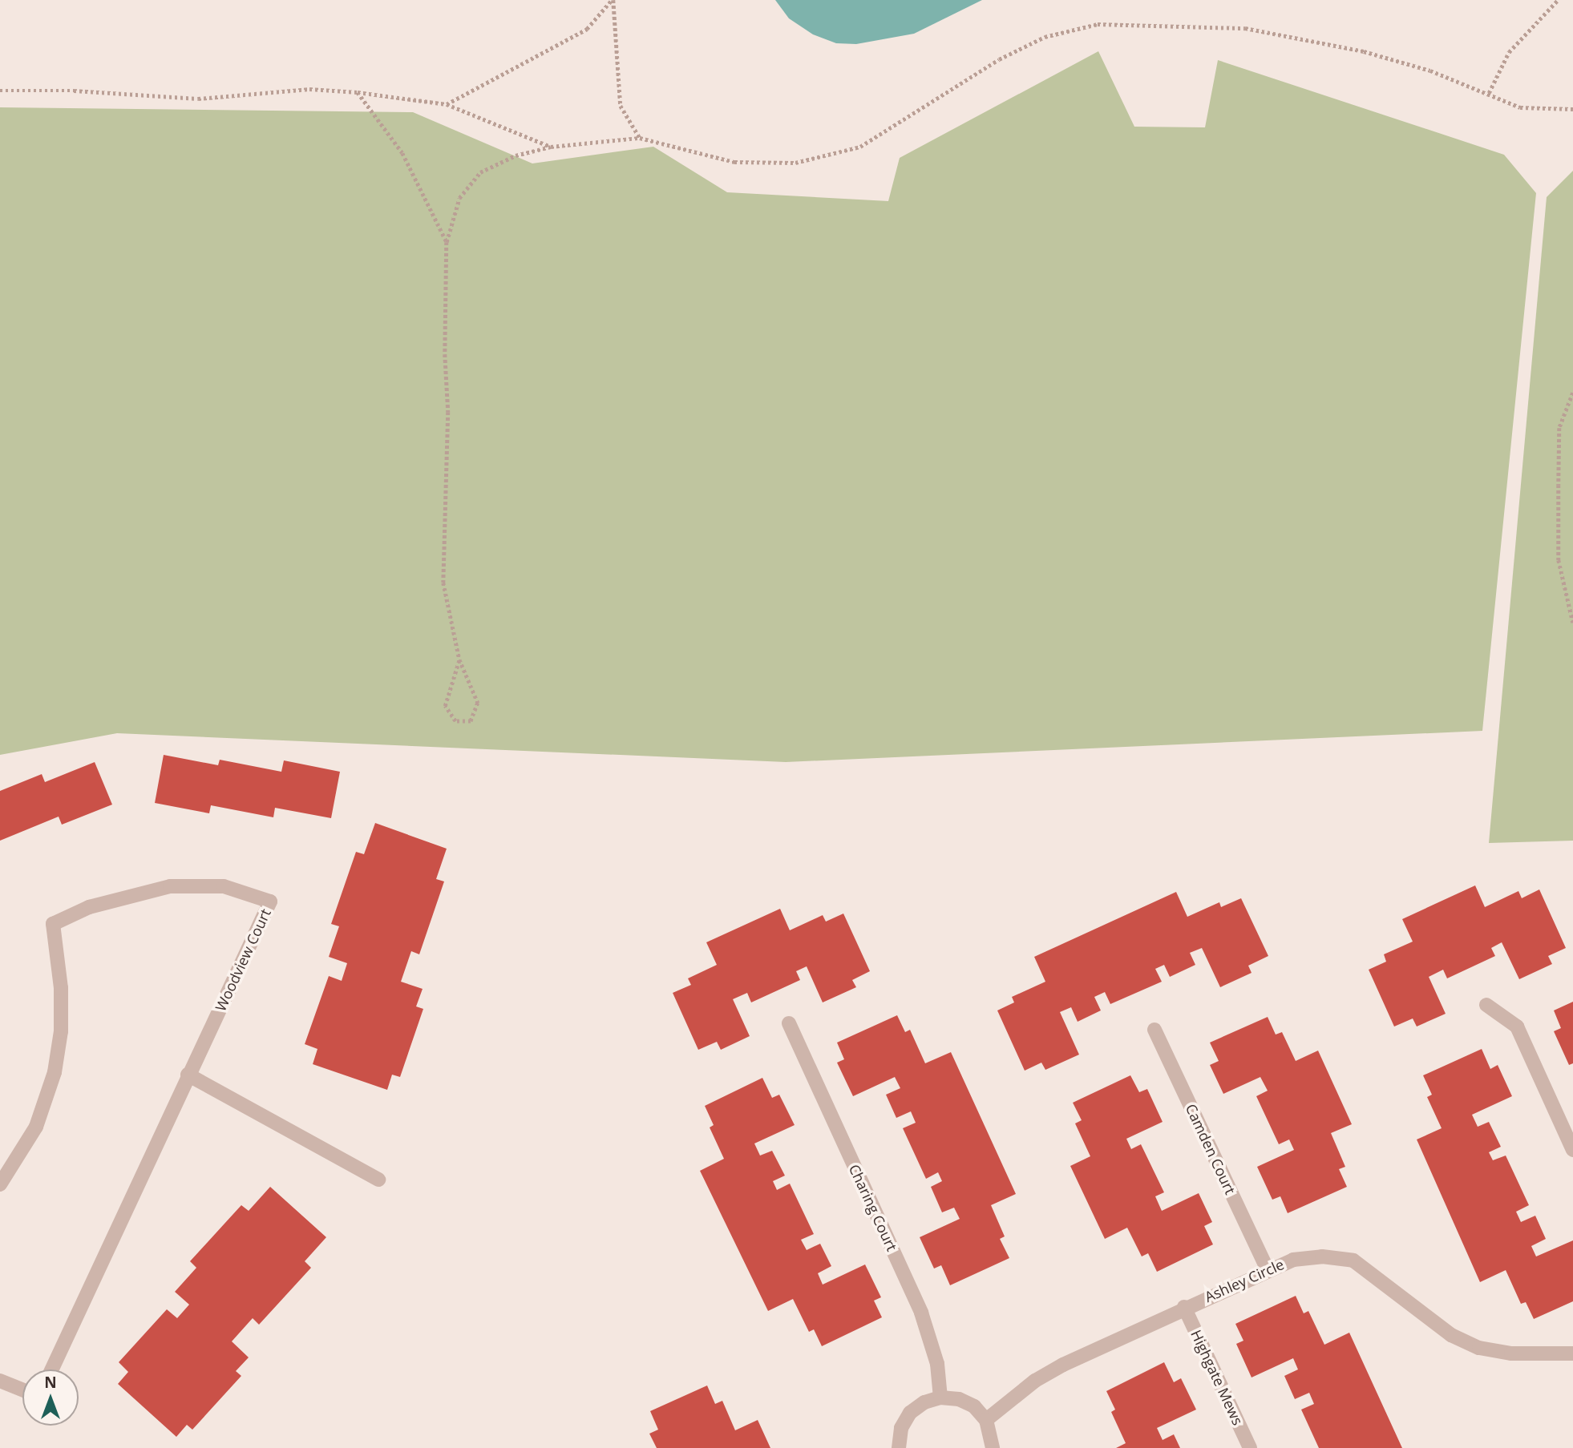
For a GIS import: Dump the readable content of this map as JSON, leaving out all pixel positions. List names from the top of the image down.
{
  "streets": {
    "street": [
      "Woodview Court",
      "Camden Court",
      "Charing Court",
      "Ashley Circle",
      "Highgate Mews"
    ]
  },
  "crossings": [
    ["Camden Court", "Ashley Circle"],
    ["Ashley Circle", "Highgate Mews"]
  ],
  "north": "top"
}
